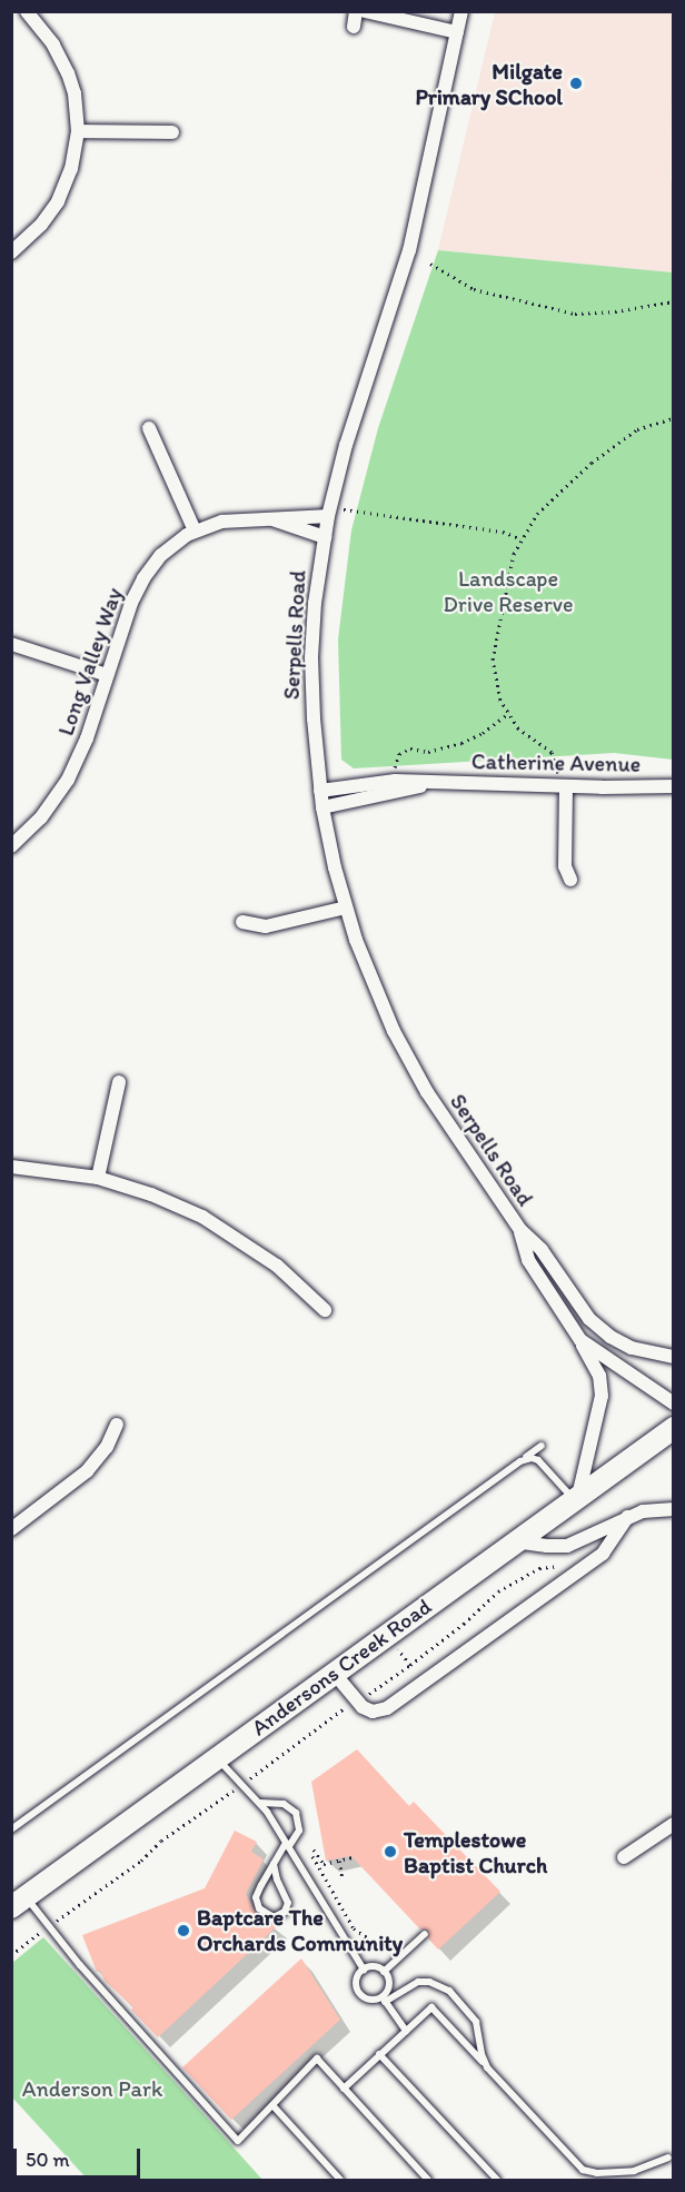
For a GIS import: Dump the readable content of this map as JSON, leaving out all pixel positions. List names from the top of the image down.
{
  "streets": {
    "main road": ["Andersons Creek Road"],
    "street": ["Serpells Road", "Long Valley Way", "Catherine Avenue"]
  },
  "crossings": [
    ["Serpells Road", "Long Valley Way"],
    ["Serpells Road", "Catherine Avenue"],
    ["Serpells Road", "Andersons Creek Road"]
  ],
  "parks": ["Landscape Drive Reserve", "Anderson Park"],
  "places": ["Milgate Primary SChool", "Templestowe Baptist Church", "Baptcare The Orchards Community"],
  "scale_bar": "50 m"
}
